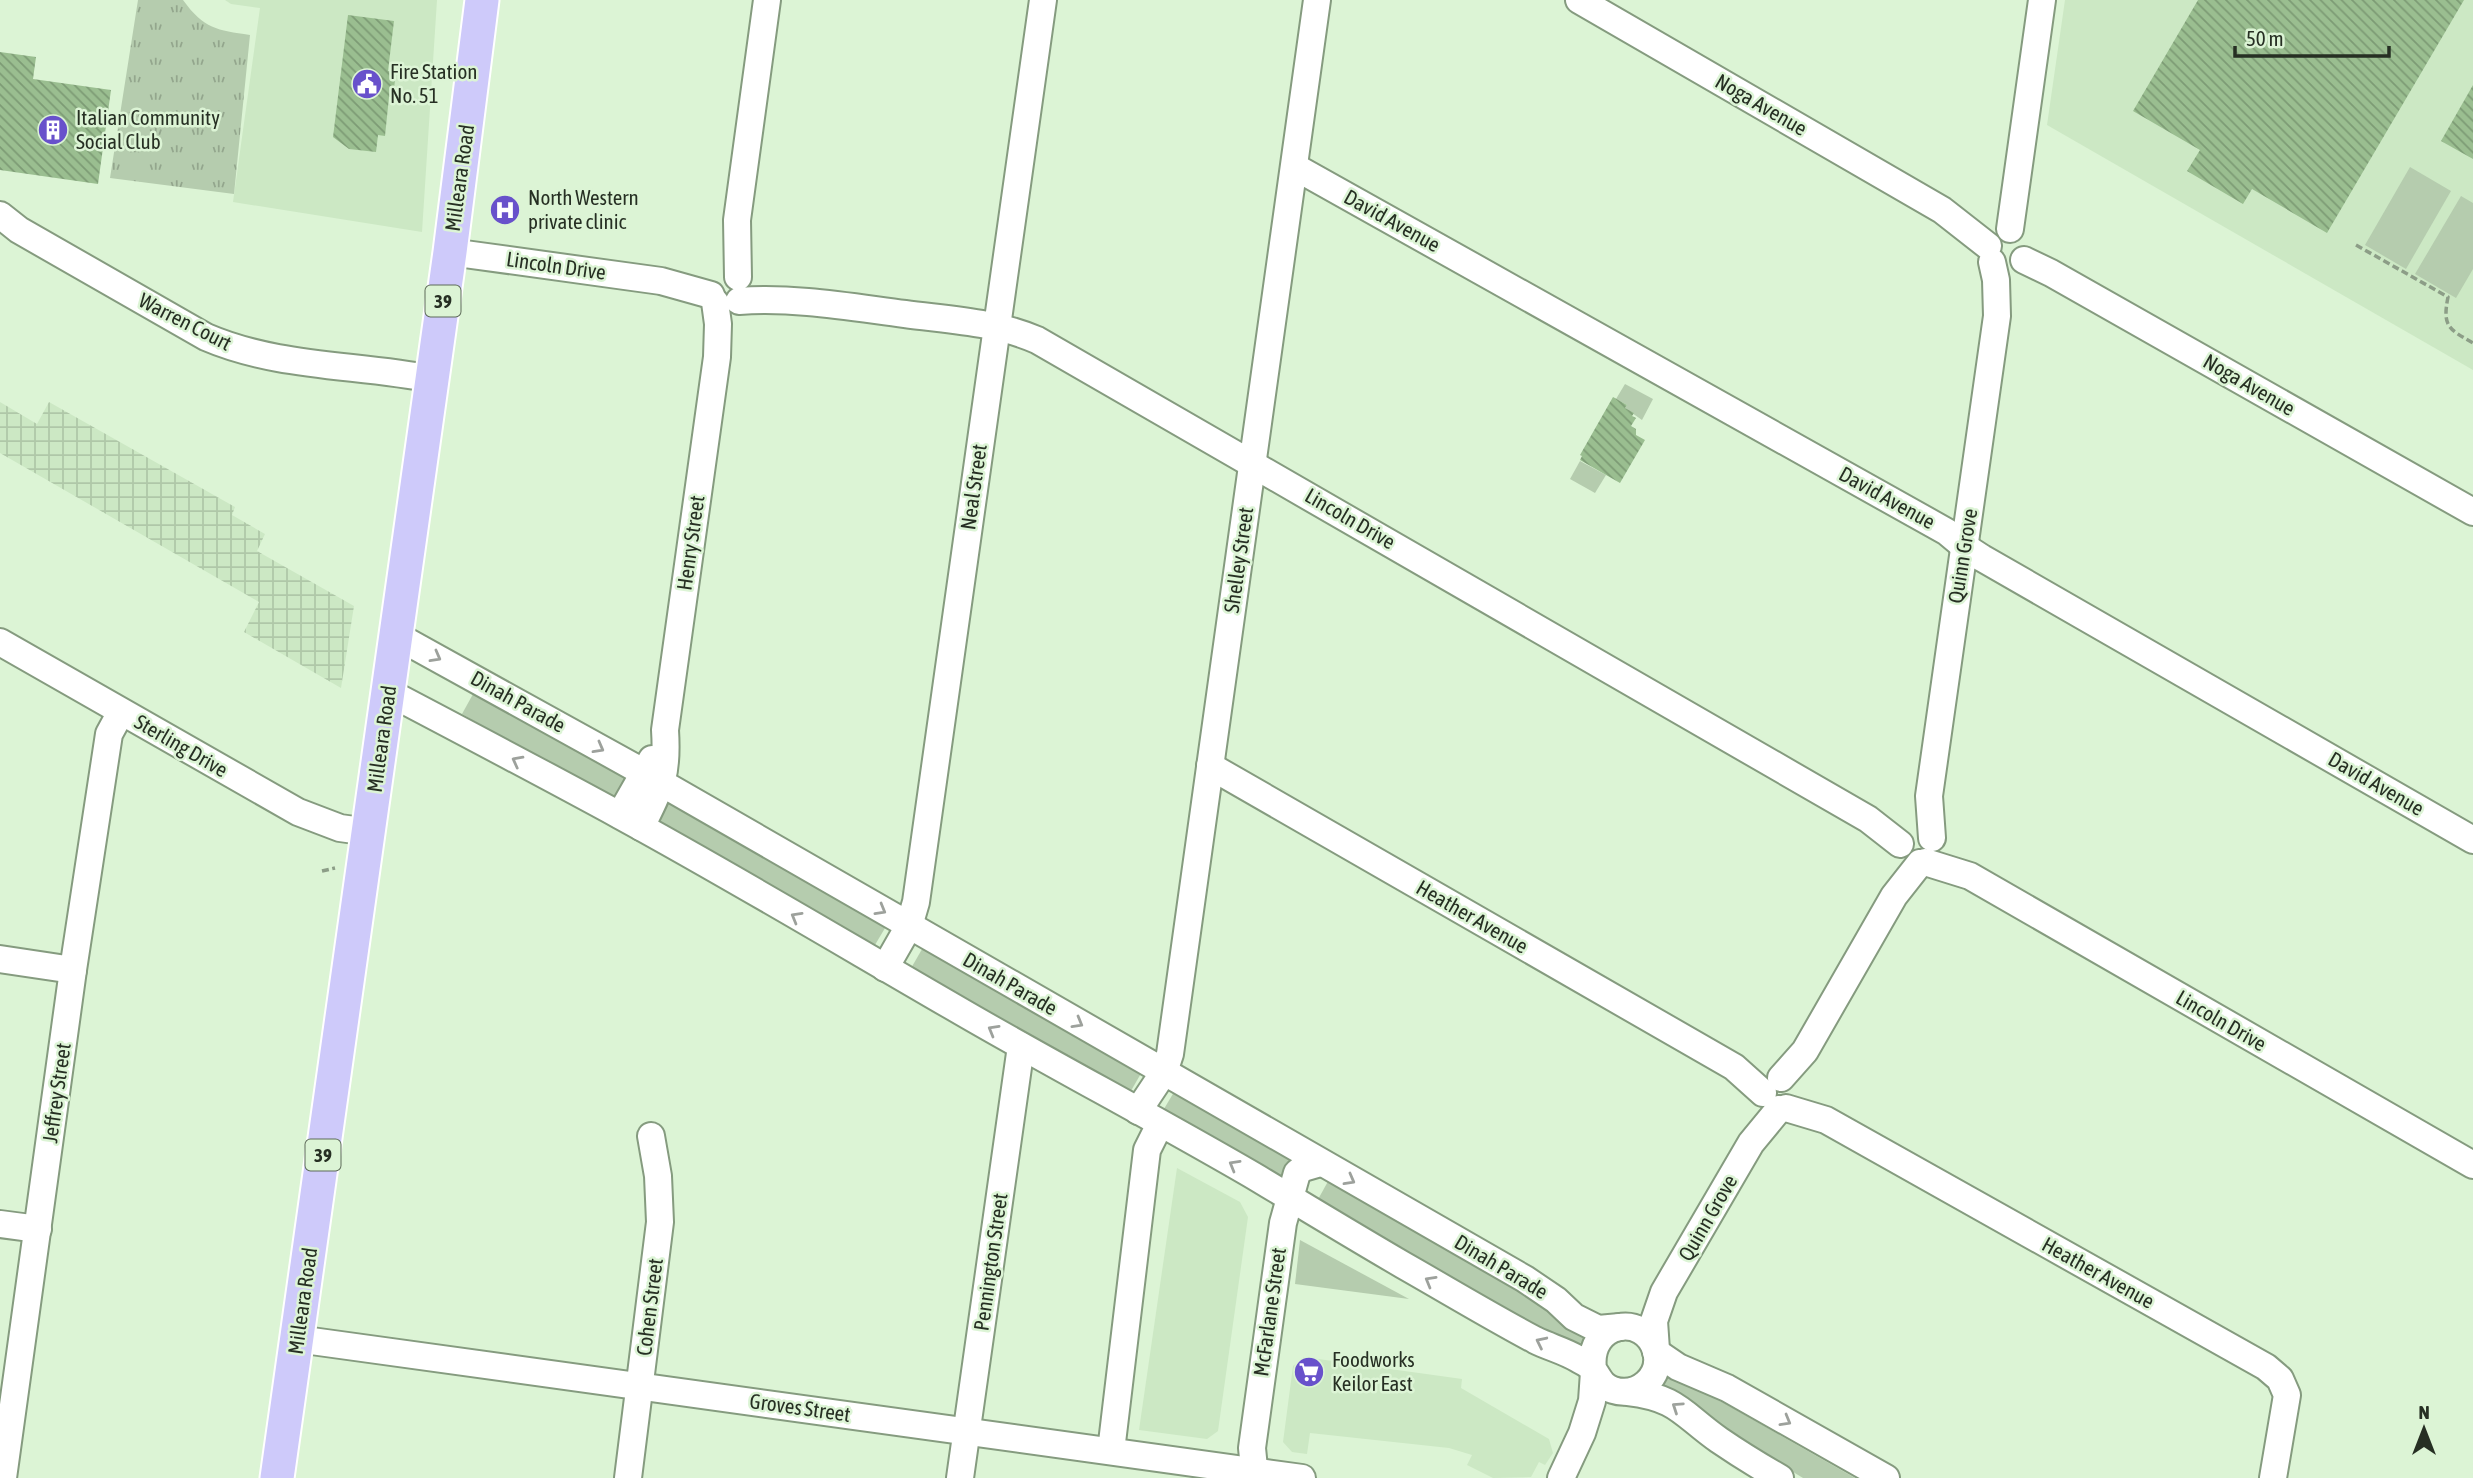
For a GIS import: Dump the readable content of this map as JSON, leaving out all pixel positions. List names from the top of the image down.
{
  "streets": {
    "main road": ["Milleara Road", "39"],
    "street": [
      "Noga Avenue",
      "David Avenue",
      "Lincoln Drive",
      "Warren Court",
      "Neal Street",
      "Henry Street",
      "Quinn Grove",
      "Shelley Street",
      "Dinah Parade",
      "Sterling Drive",
      "Heather Avenue",
      "Jeffrey Street",
      "Pennington Street",
      "Cohen Street",
      "McFarlane Street",
      "Groves Street"
    ]
  },
  "crossings": [
    ["Noga Avenue", "Quinn Grove"],
    ["Milleara Road", "Lincoln Drive"],
    ["Milleara Road", "Warren Court"],
    ["Milleara Road", "Dinah Parade"],
    ["Milleara Road", "Sterling Drive"],
    ["Milleara Road", "Groves Street"],
    ["David Avenue", "Quinn Grove"],
    ["David Avenue", "Shelley Street"],
    ["Lincoln Drive", "Neal Street"],
    ["Lincoln Drive", "Henry Street"],
    ["Lincoln Drive", "Quinn Grove"],
    ["Lincoln Drive", "Shelley Street"],
    ["Neal Street", "Dinah Parade"],
    ["Henry Street", "Dinah Parade"],
    ["Quinn Grove", "Dinah Parade"],
    ["Quinn Grove", "Heather Avenue"],
    ["Shelley Street", "Dinah Parade"],
    ["Shelley Street", "Heather Avenue"],
    ["Shelley Street", "Groves Street"],
    ["Dinah Parade", "McFarlane Street"],
    ["Sterling Drive", "Jeffrey Street"],
    ["Pennington Street", "Groves Street"],
    ["Cohen Street", "Groves Street"],
    ["McFarlane Street", "Groves Street"]
  ],
  "places": {
    "public building": ["Fire Station No. 51"],
    "building": ["Italian Community Social Club"],
    "hospital": ["North Western private clinic"],
    "supermarket": ["Foodworks Keilor East"]
  },
  "scale_bar": "50 m",
  "north": "top"
}
